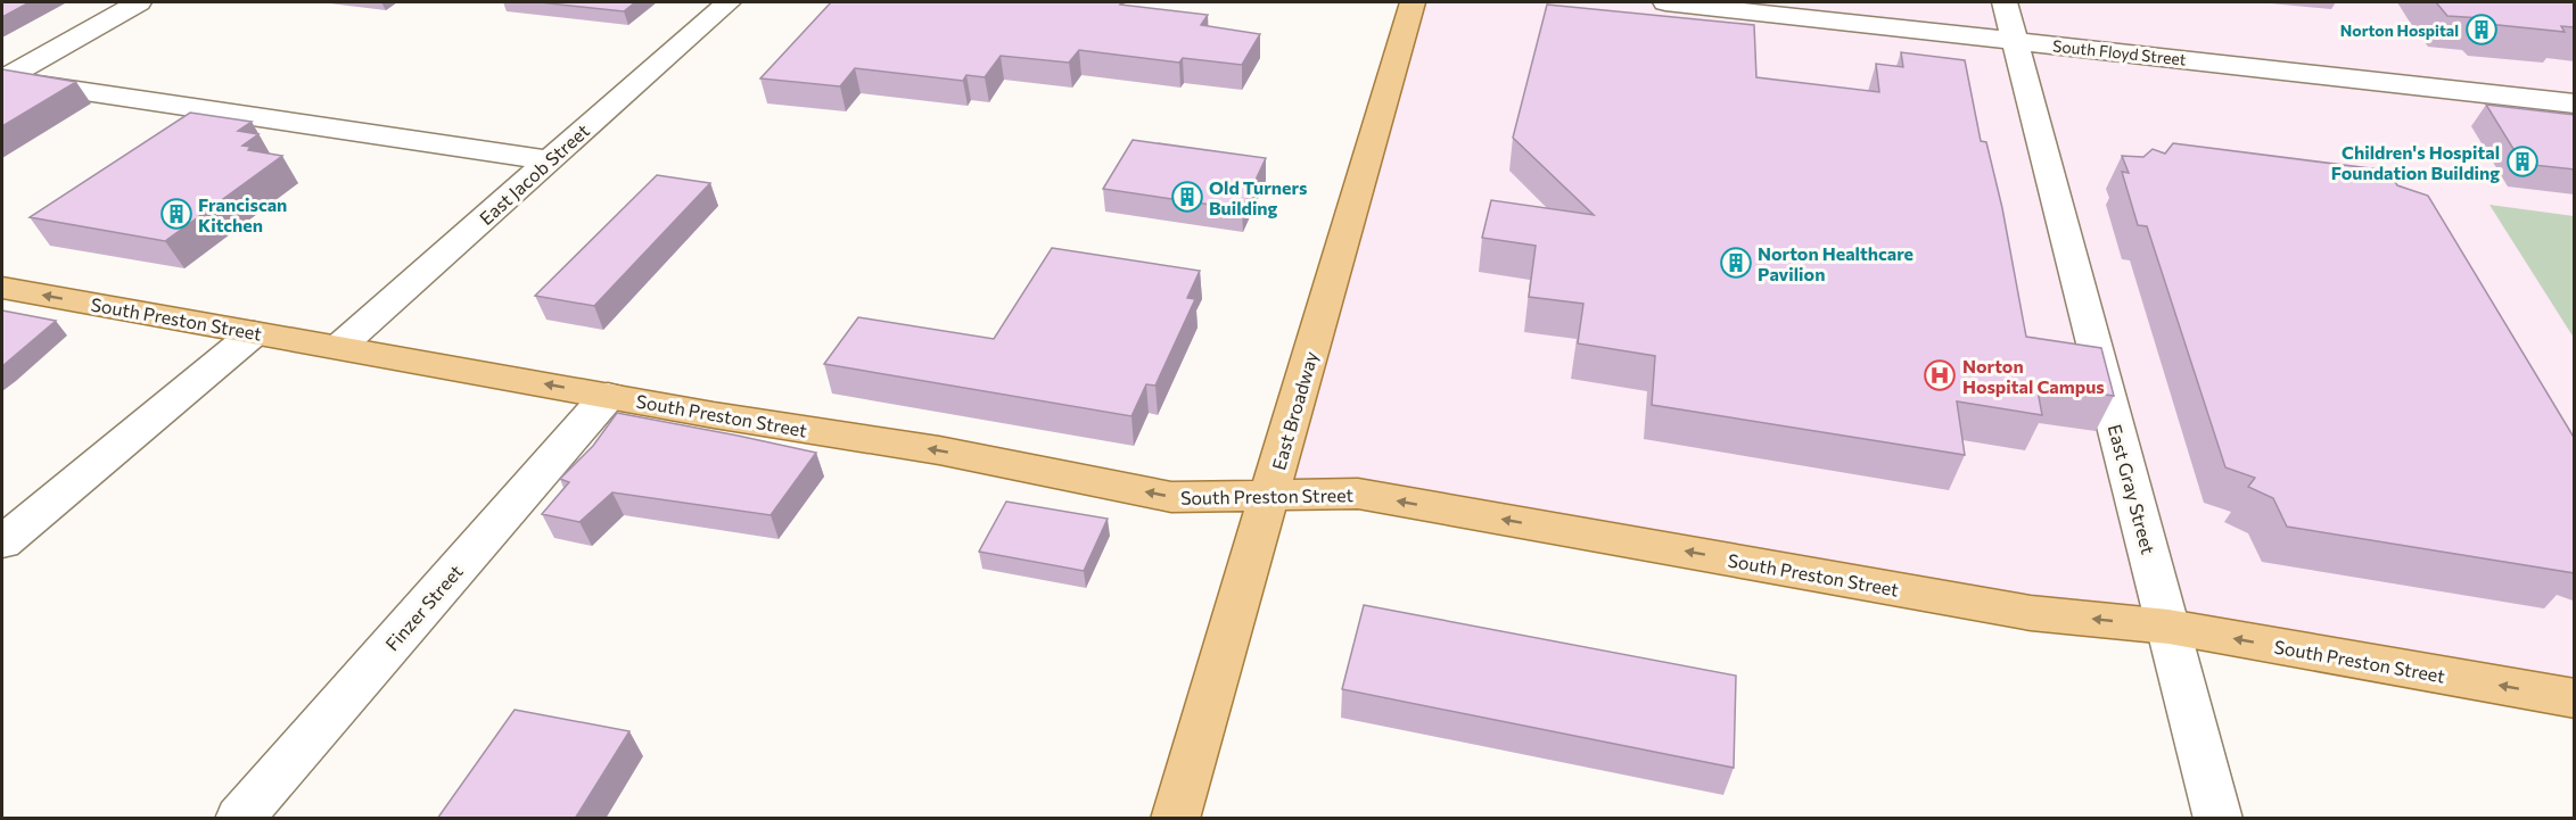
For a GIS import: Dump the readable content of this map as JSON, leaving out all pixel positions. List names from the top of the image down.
{
  "streets": {
    "main road": ["South Preston Street", "East Broadway"],
    "street": [
      "South Floyd Street",
      "East Jacob Street",
      "East Gray Street",
      "Finzer Street"
    ]
  },
  "crossings": [
    ["South Floyd Street", "East Gray Street"],
    ["East Jacob Street", "South Preston Street"],
    ["South Preston Street", "East Broadway"],
    ["South Preston Street", "East Gray Street"],
    ["South Preston Street", "Finzer Street"]
  ],
  "one_way": ["South Preston Street"],
  "places": {
    "building": [
      "Norton Hospital",
      "Children's Hospital Foundation Building",
      "Old Turners Building",
      "Franciscan Kitchen",
      "Norton Healthcare Pavilion"
    ],
    "hospital": ["Norton Hospital Campus"]
  }
}
